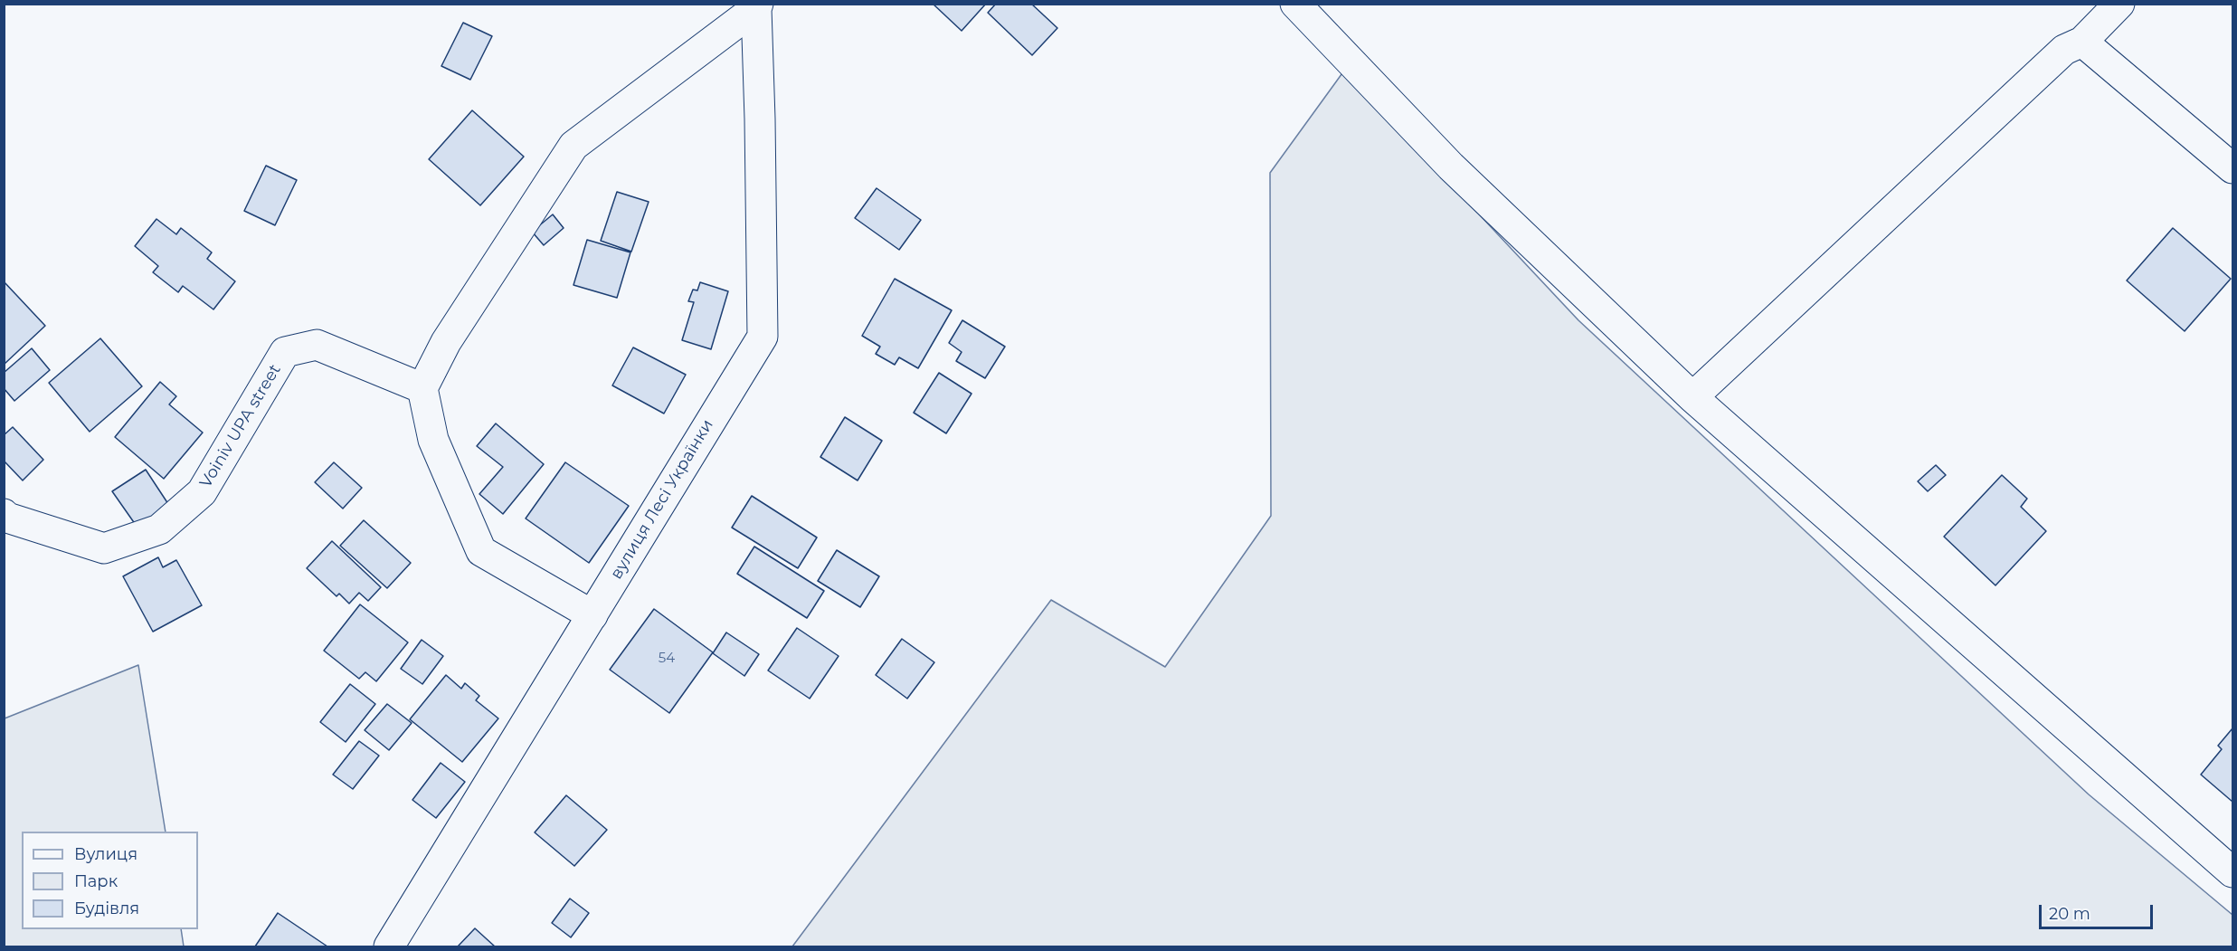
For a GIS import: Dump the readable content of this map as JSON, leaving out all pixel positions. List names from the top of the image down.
{
  "streets": {
    "street": ["Voiniv UPA street", "вулиця Лесі Українки"]
  },
  "house_numbers": ["54"],
  "legend": ["Вулиця", "Парк", "Будівля"],
  "scale_bar": "20 m"
}
